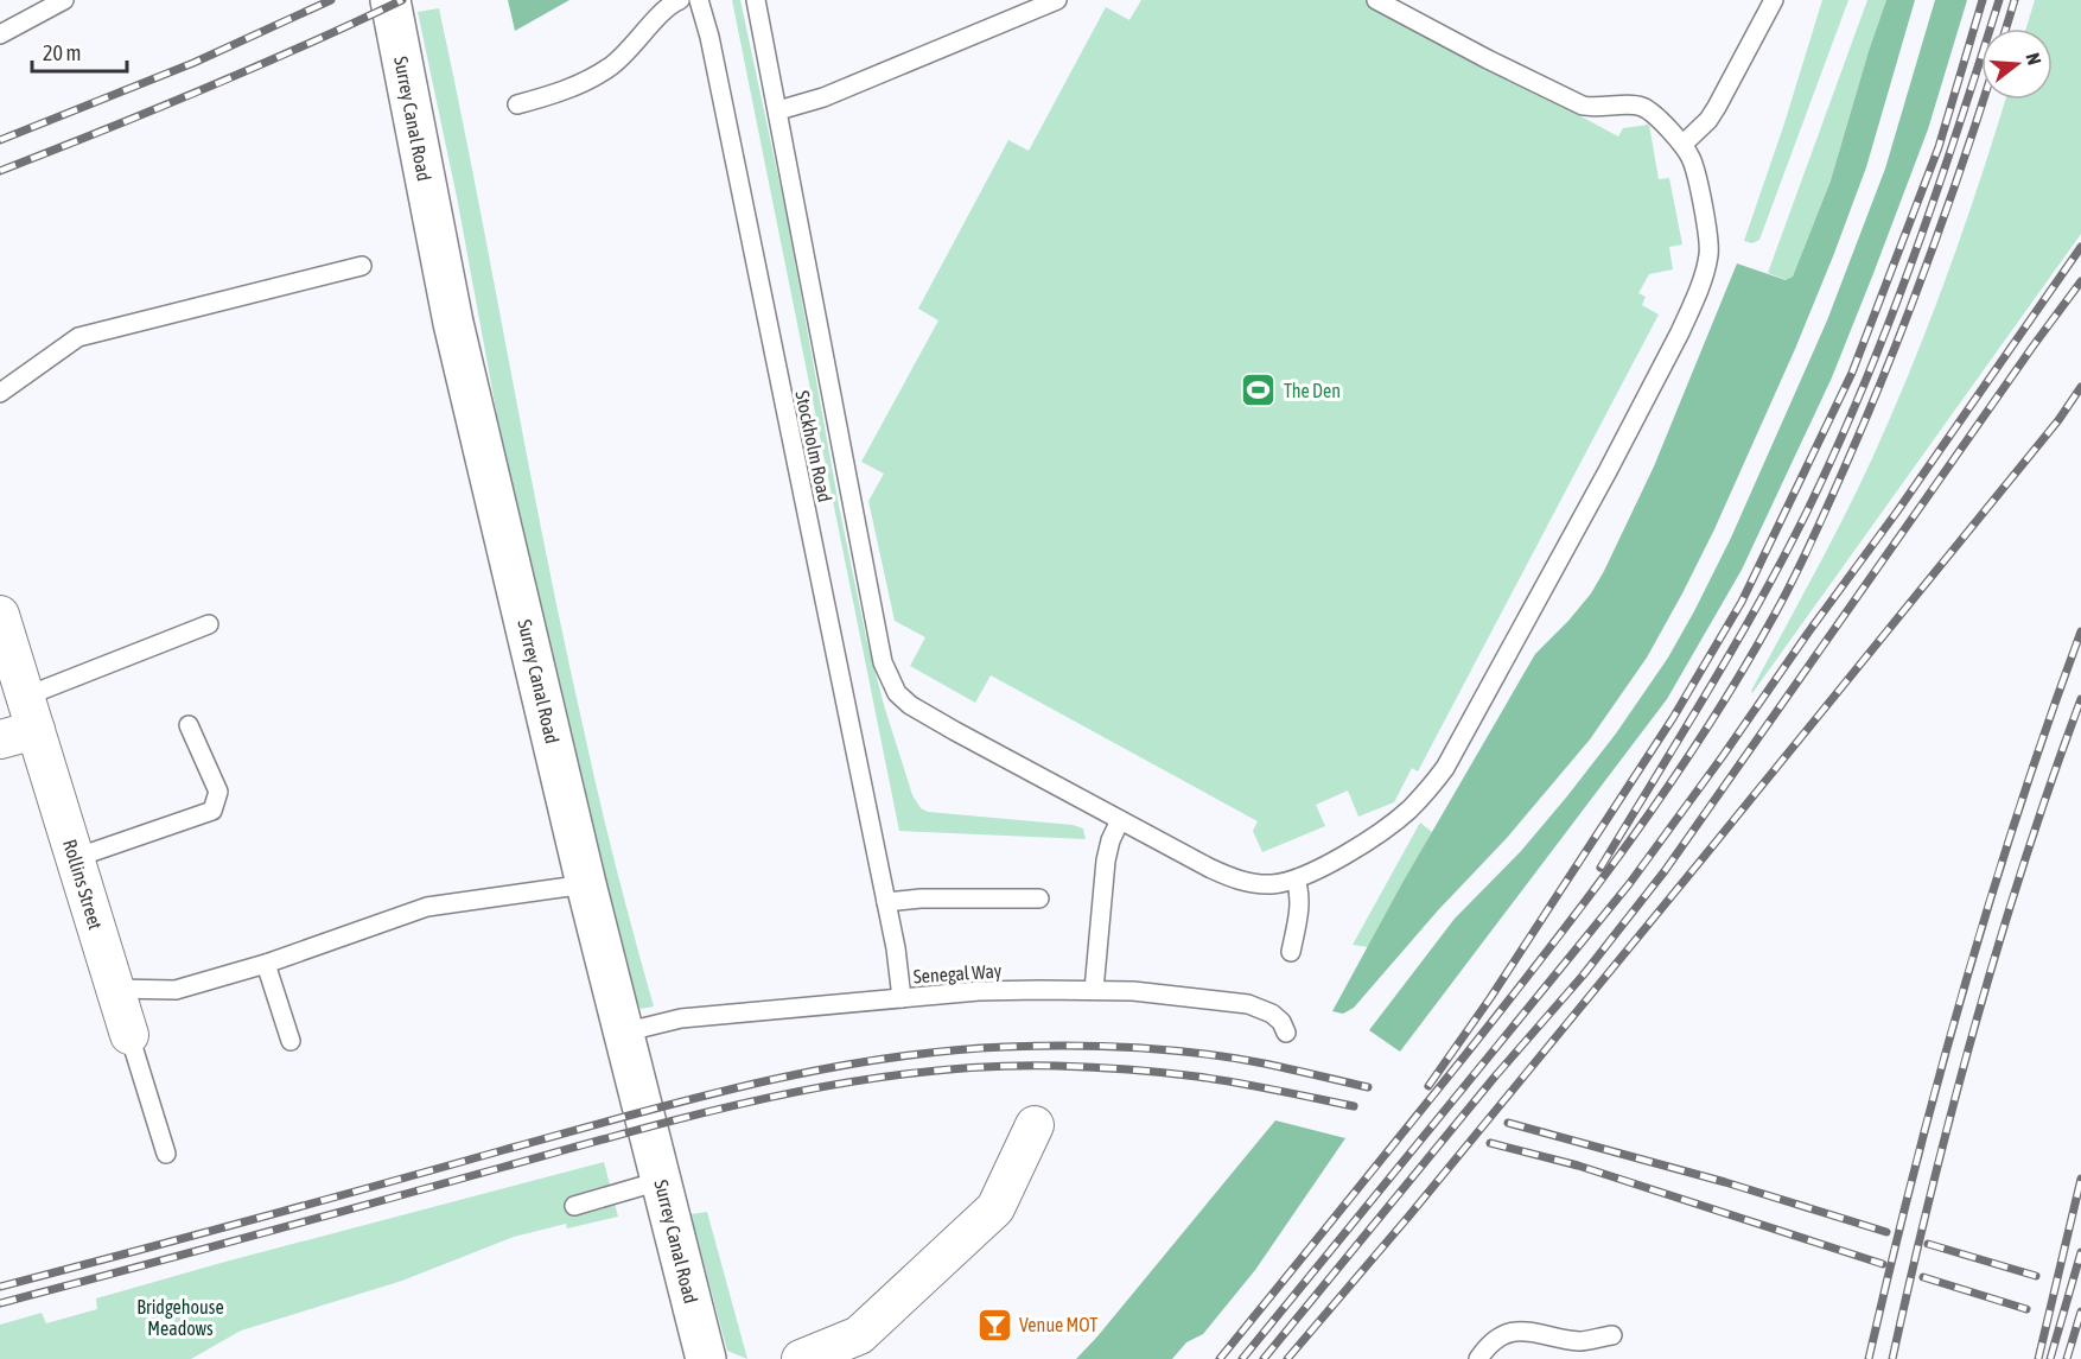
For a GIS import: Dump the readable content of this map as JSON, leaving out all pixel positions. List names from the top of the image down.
{
  "streets": {
    "street": ["Surrey Canal Road", "Rollins Street"],
    "lane": ["Stockholm Road", "Senegal Way"]
  },
  "crossings": [
    ["Surrey Canal Road", "Senegal Way"],
    ["Stockholm Road", "Senegal Way"]
  ],
  "parks": ["Bridgehouse Meadows"],
  "places": {
    "sports": ["The Den"],
    "bar": ["Venue MOT"]
  },
  "scale_bar": "20 m",
  "north": "right"
}
